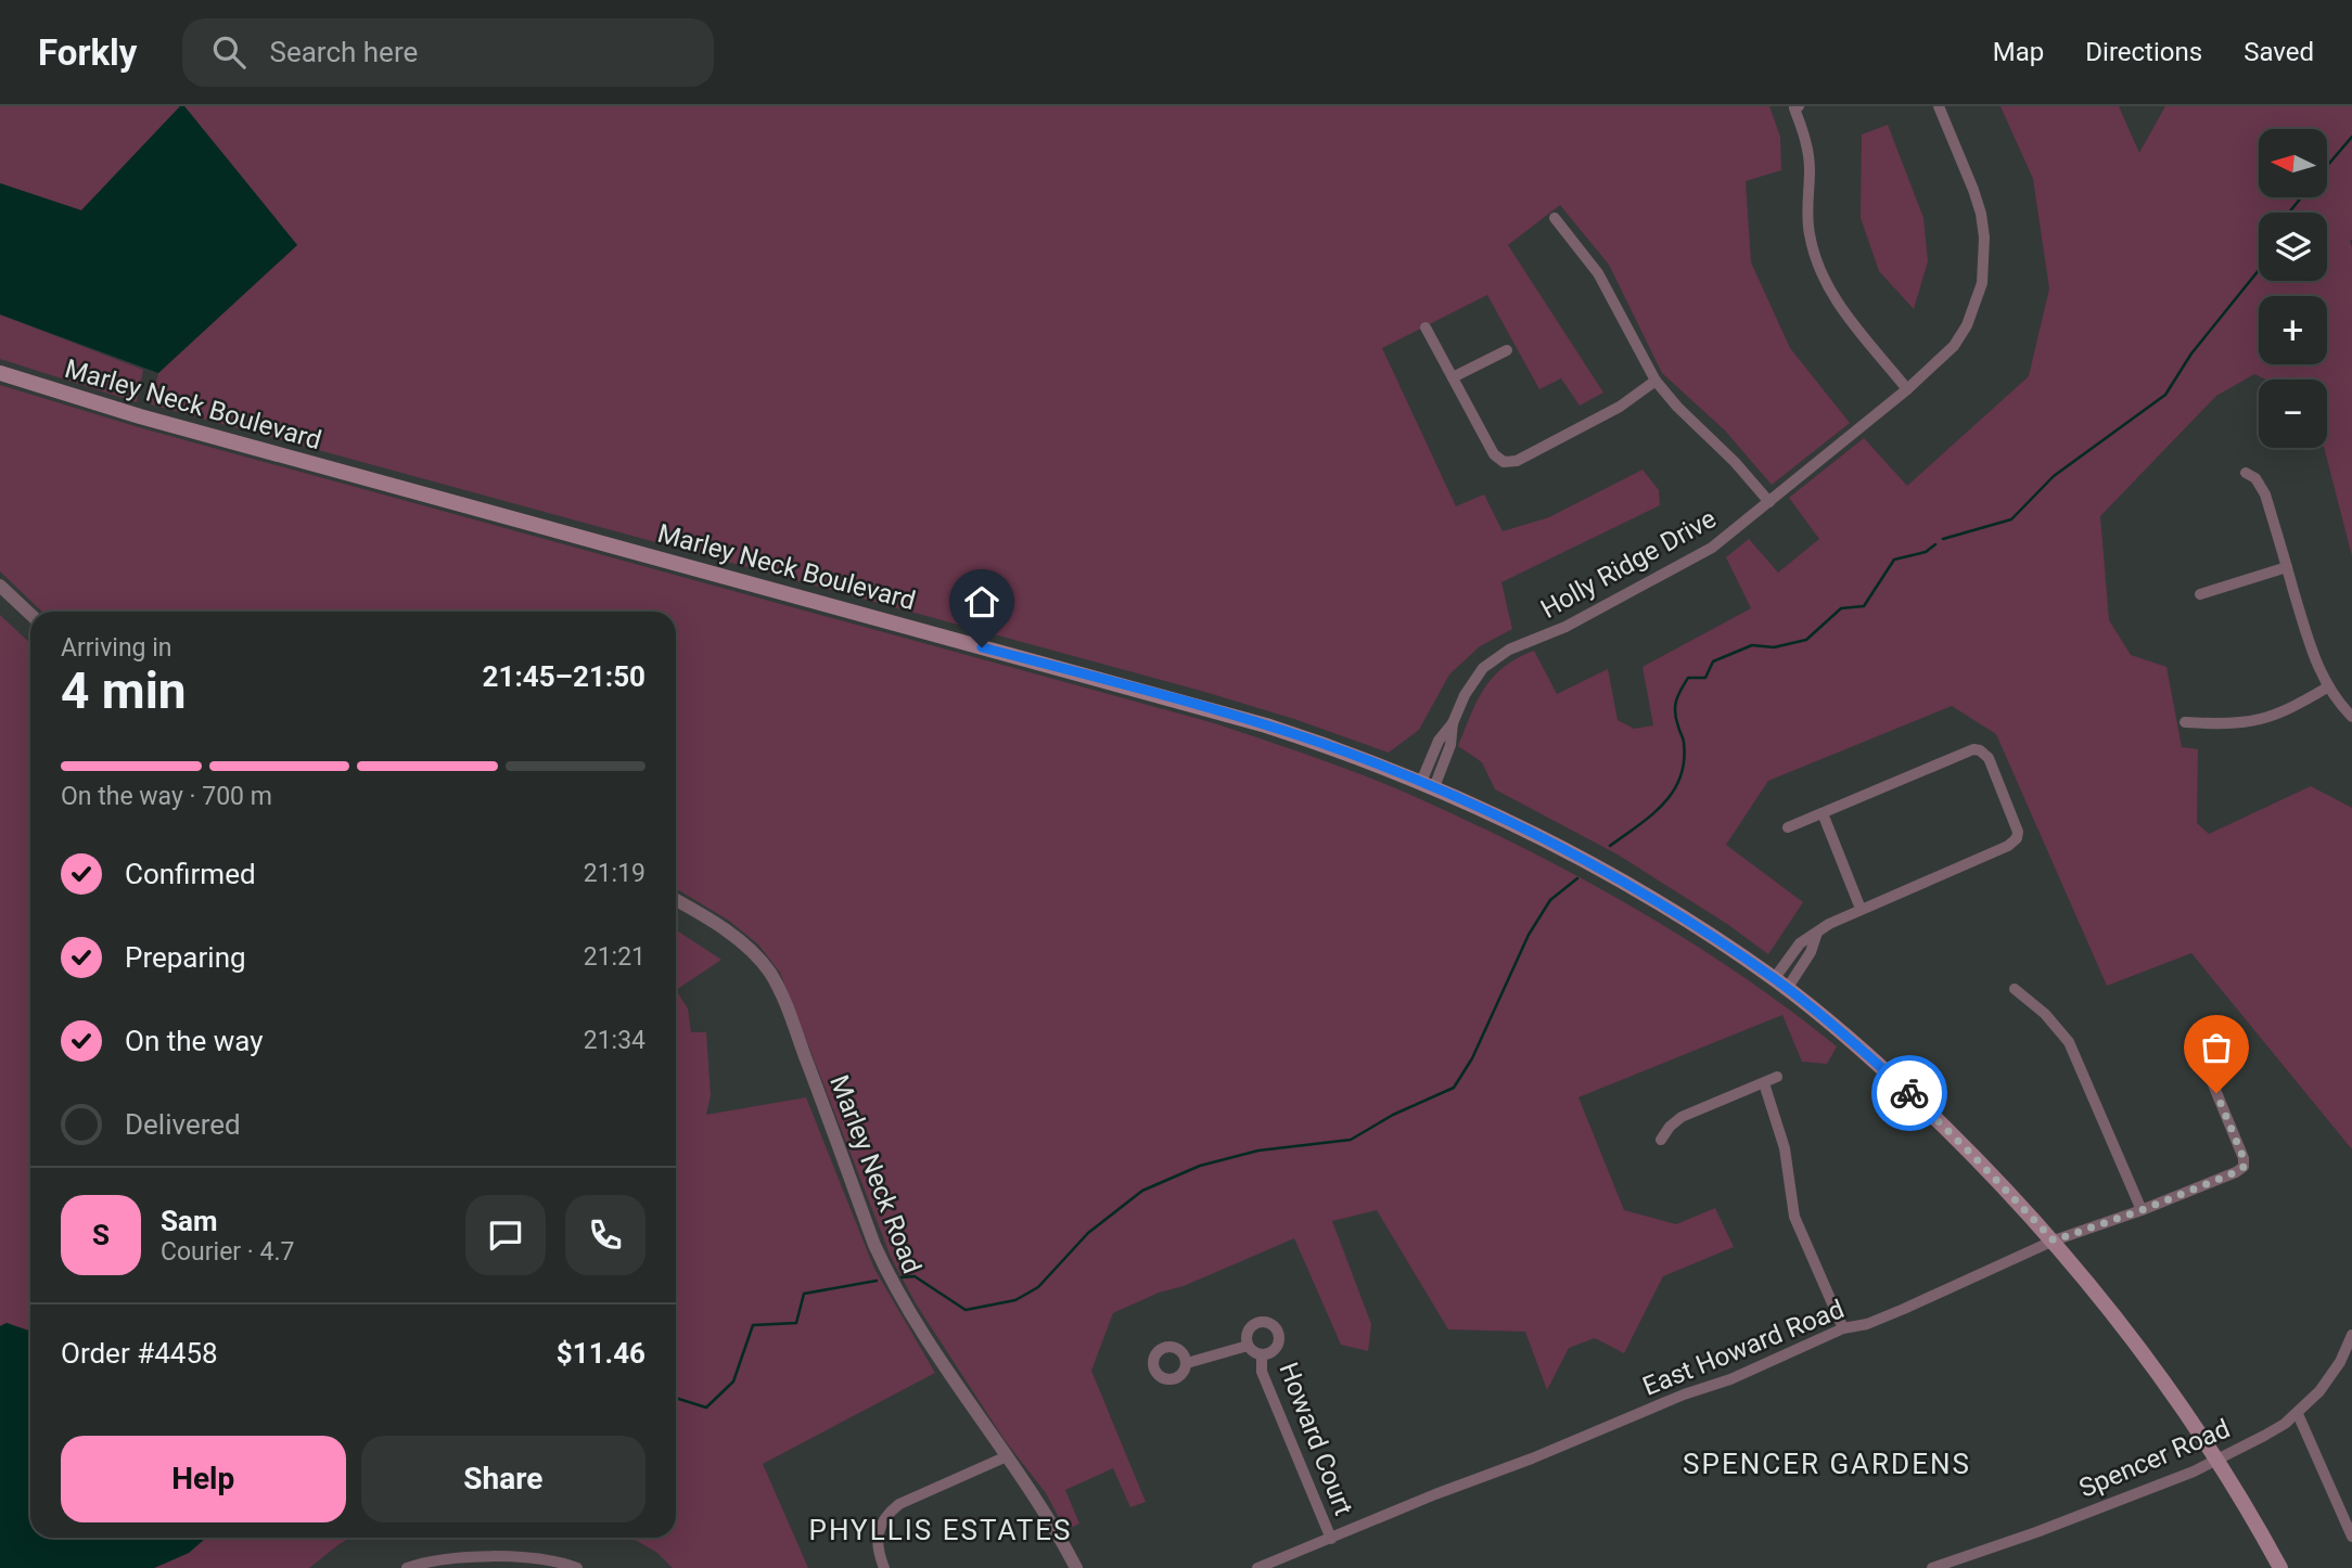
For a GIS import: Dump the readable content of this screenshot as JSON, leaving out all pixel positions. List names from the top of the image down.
{
  "streets": {
    "main road": ["Marley Neck Boulevard"],
    "street": [
      "Holly Ridge Drive",
      "Marley Neck Road",
      "East Howard Road",
      "Howard Court",
      "Spencer Road"
    ]
  },
  "crossings": [
    ["Marley Neck Boulevard", "Holly Ridge Drive"],
    ["Marley Neck Boulevard", "East Howard Road"],
    ["Marley Neck Boulevard", "Spencer Road"],
    ["East Howard Road", "Howard Court"]
  ],
  "districts": ["SPENCER GARDENS", "PHYLLIS ESTATES"],
  "north": "left",
  "page": {
    "header": "Forkly",
    "search": "Search here",
    "nav": ["Map", "Directions", "Saved"],
    "map_buttons": ["+", "−"],
    "heading": ["4 min", "Arriving in", "21:45–21:50"],
    "panel": [
      "Sam",
      "Courier · 4.7",
      "Order #4458",
      "$11.46"
    ],
    "bar": "On the way · 700 m",
    "list": [
      ["Confirmed", "21:19"],
      ["Preparing", "21:21"],
      ["On the way", "21:34"],
      "Delivered"
    ],
    "round": "S",
    "buttons": ["Help", "Share"]
  }
}
